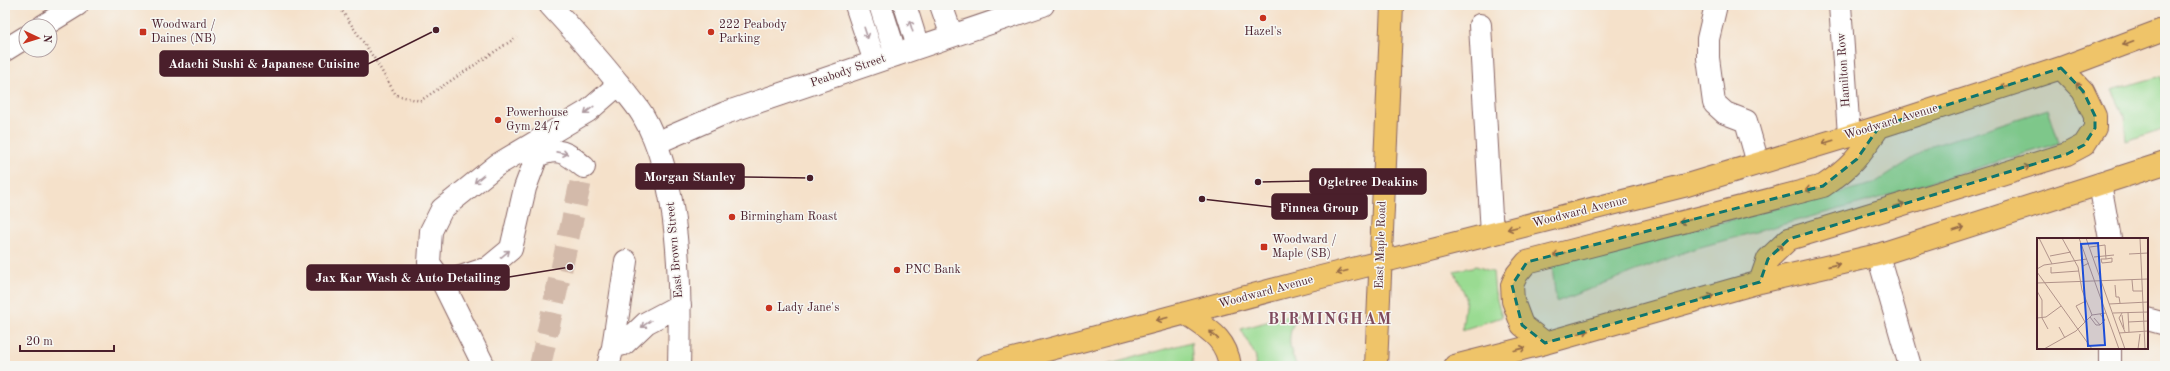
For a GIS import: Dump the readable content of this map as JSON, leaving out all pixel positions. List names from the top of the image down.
{
  "streets": {
    "main road": ["Woodward Avenue", "East Maple Road"],
    "street": ["Hamilton Row", "Peabody Street", "East Brown Street"]
  },
  "crossings": [
    ["Hamilton Row", "Woodward Avenue"],
    ["Peabody Street", "East Brown Street"],
    ["Woodward Avenue", "East Maple Road"]
  ],
  "districts": ["BIRMINGHAM"],
  "places": {
    "other": [
      "Hazel's",
      "Adachi Sushi & Japanese Cuisine",
      "222 Peabody Parking",
      "Powerhouse Gym 24/7",
      "Morgan Stanley",
      "Ogletree Deakins",
      "Finnea Group",
      "Birmingham Roast",
      "Jax Kar Wash & Auto Detailing",
      "PNC Bank",
      "Lady Jane's"
    ],
    "transit": ["Woodward / Daines (NB)", "Woodward / Maple (SB)"]
  },
  "scale_bar": "20 m",
  "north": "right"
}
